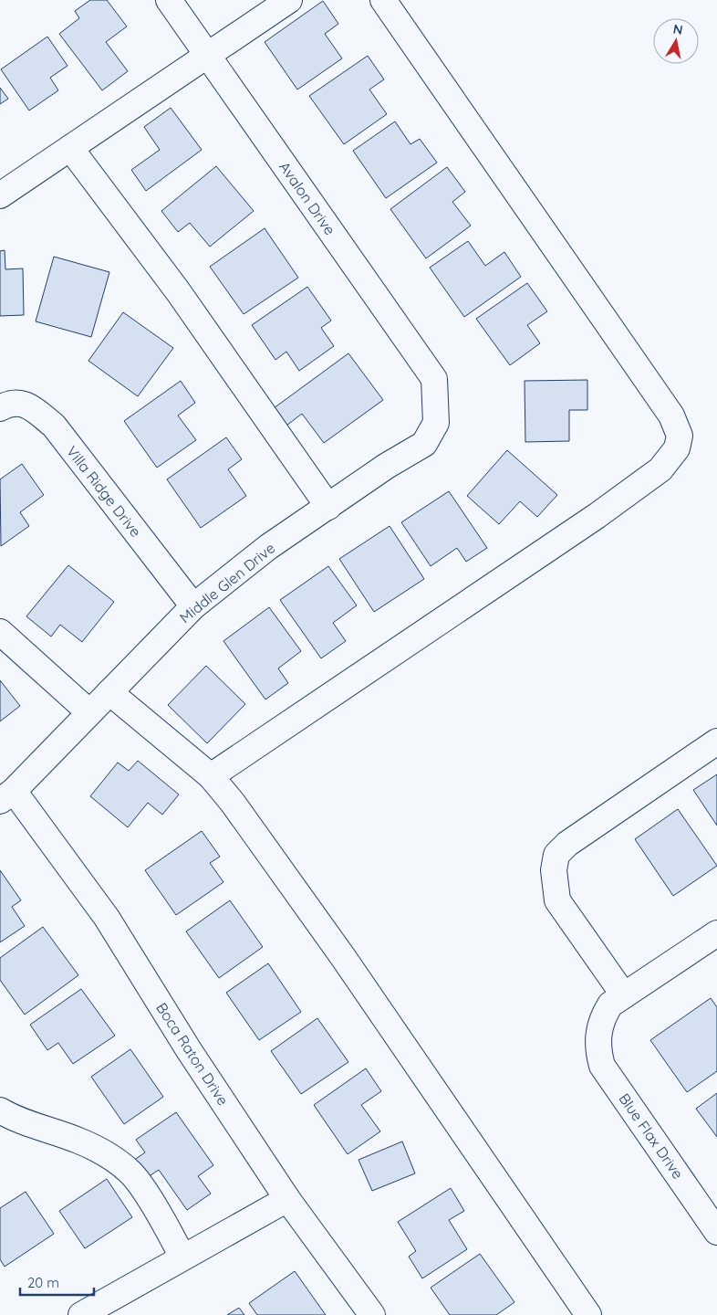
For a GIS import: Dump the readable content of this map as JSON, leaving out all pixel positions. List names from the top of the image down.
{
  "streets": {
    "street": [
      "Avalon Drive",
      "Villa Ridge Drive",
      "Middle Glen Drive",
      "Boca Raton Drive",
      "Blue Flax Drive"
    ]
  },
  "crossings": [
    ["Avalon Drive", "Middle Glen Drive"],
    ["Villa Ridge Drive", "Middle Glen Drive"],
    ["Middle Glen Drive", "Boca Raton Drive"]
  ],
  "scale_bar": "20 m",
  "north": "top"
}
